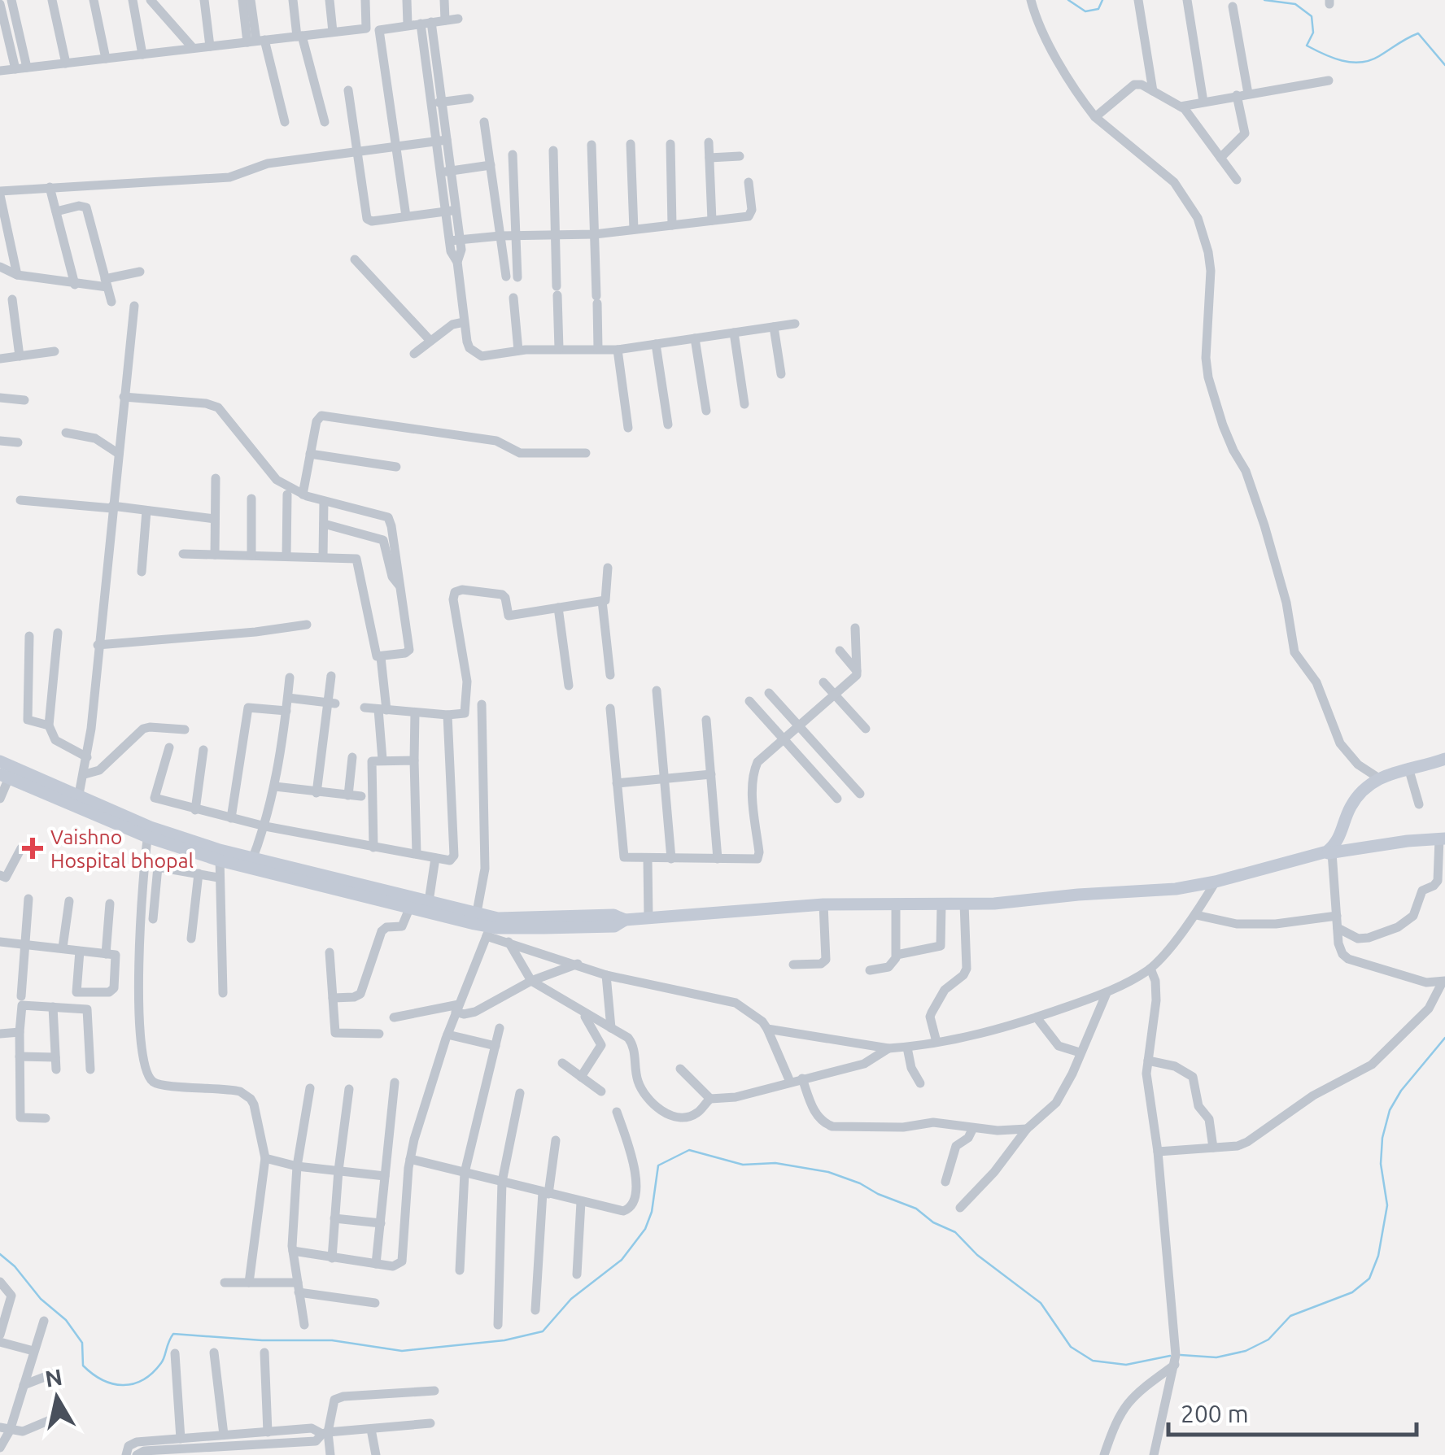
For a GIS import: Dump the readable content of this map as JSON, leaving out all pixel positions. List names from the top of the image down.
{
  "places": {
    "health": ["Vaishno Hospital bhopal"]
  },
  "scale_bar": "200 m",
  "north": "top"
}
